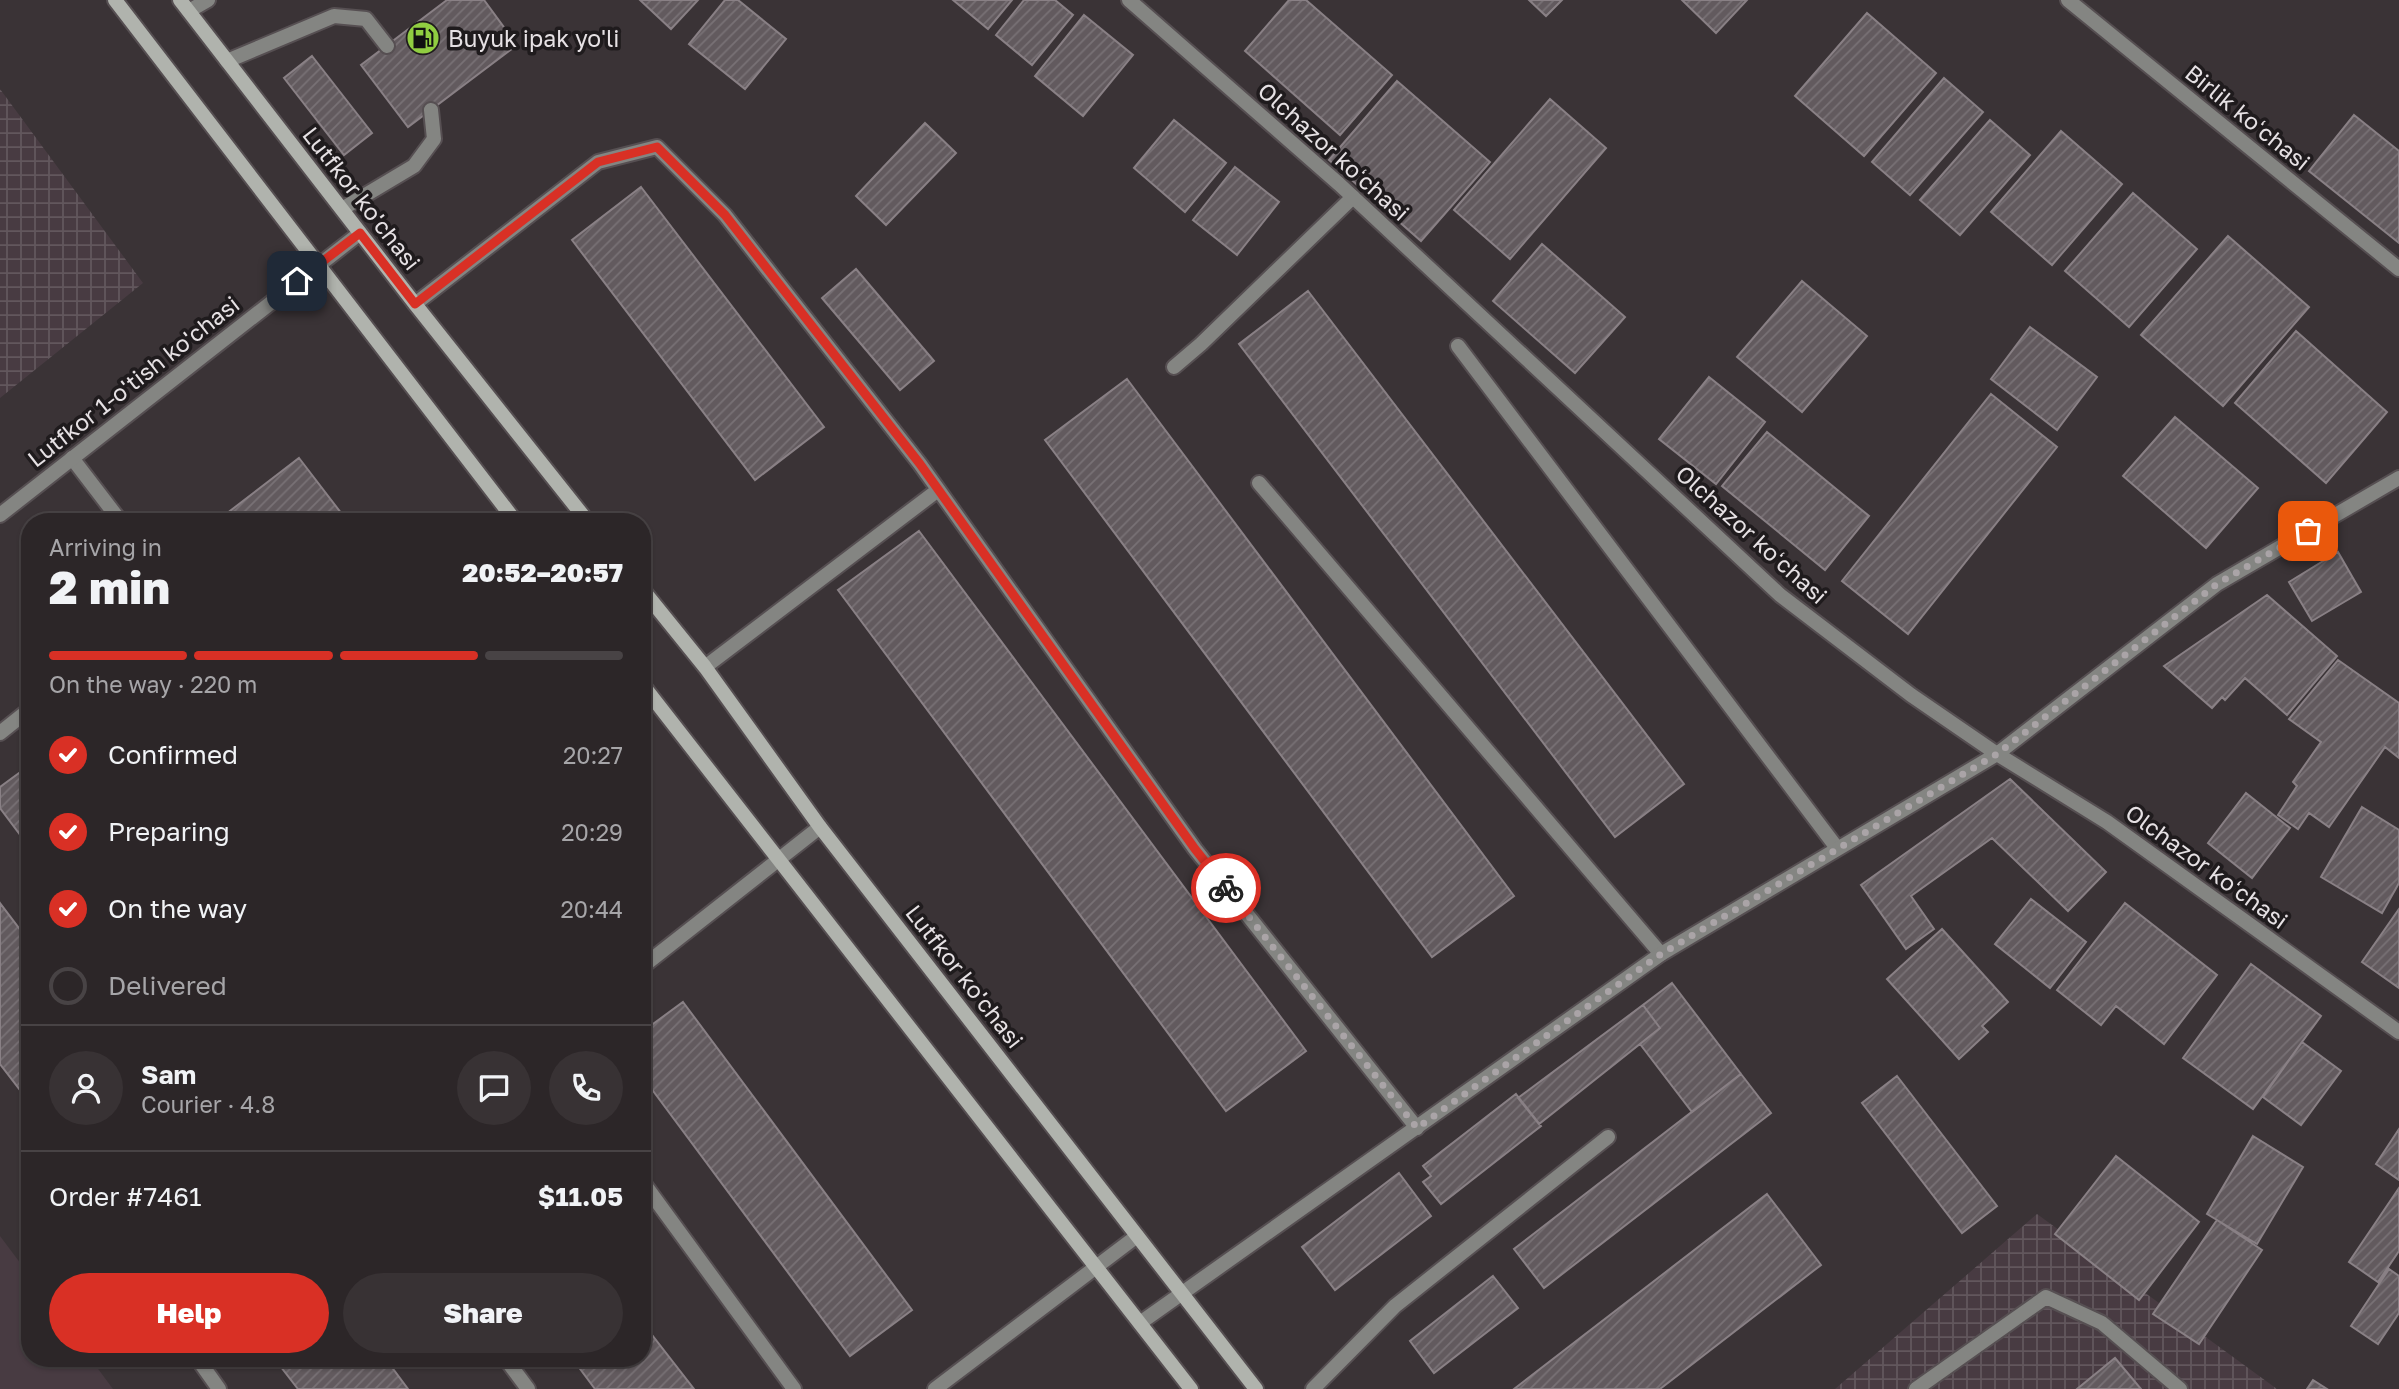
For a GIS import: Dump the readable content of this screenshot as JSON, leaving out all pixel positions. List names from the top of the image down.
{
  "streets": {
    "main road": ["Lutfkor ko'chasi"],
    "street": ["Birlik koʻchasi", "Olchazor koʻchasi", "Lutfkor 1-o'tish ko'chasi"]
  },
  "crossings": [
    ["Lutfkor ko'chasi", "Lutfkor 1-o'tish ko'chasi"]
  ],
  "places": {
    "fuel station": ["Buyuk ipak yo'li"]
  },
  "page": {
    "heading": ["2 min", "Arriving in", "20:52–20:57"],
    "panel": [
      "Sam",
      "Courier · 4.8",
      "Order #7461",
      "$11.05"
    ],
    "bar": "On the way · 220 m",
    "list": [
      ["Confirmed", "20:27"],
      ["Preparing", "20:29"],
      ["On the way", "20:44"],
      "Delivered"
    ],
    "buttons": ["Help", "Share"]
  }
}
